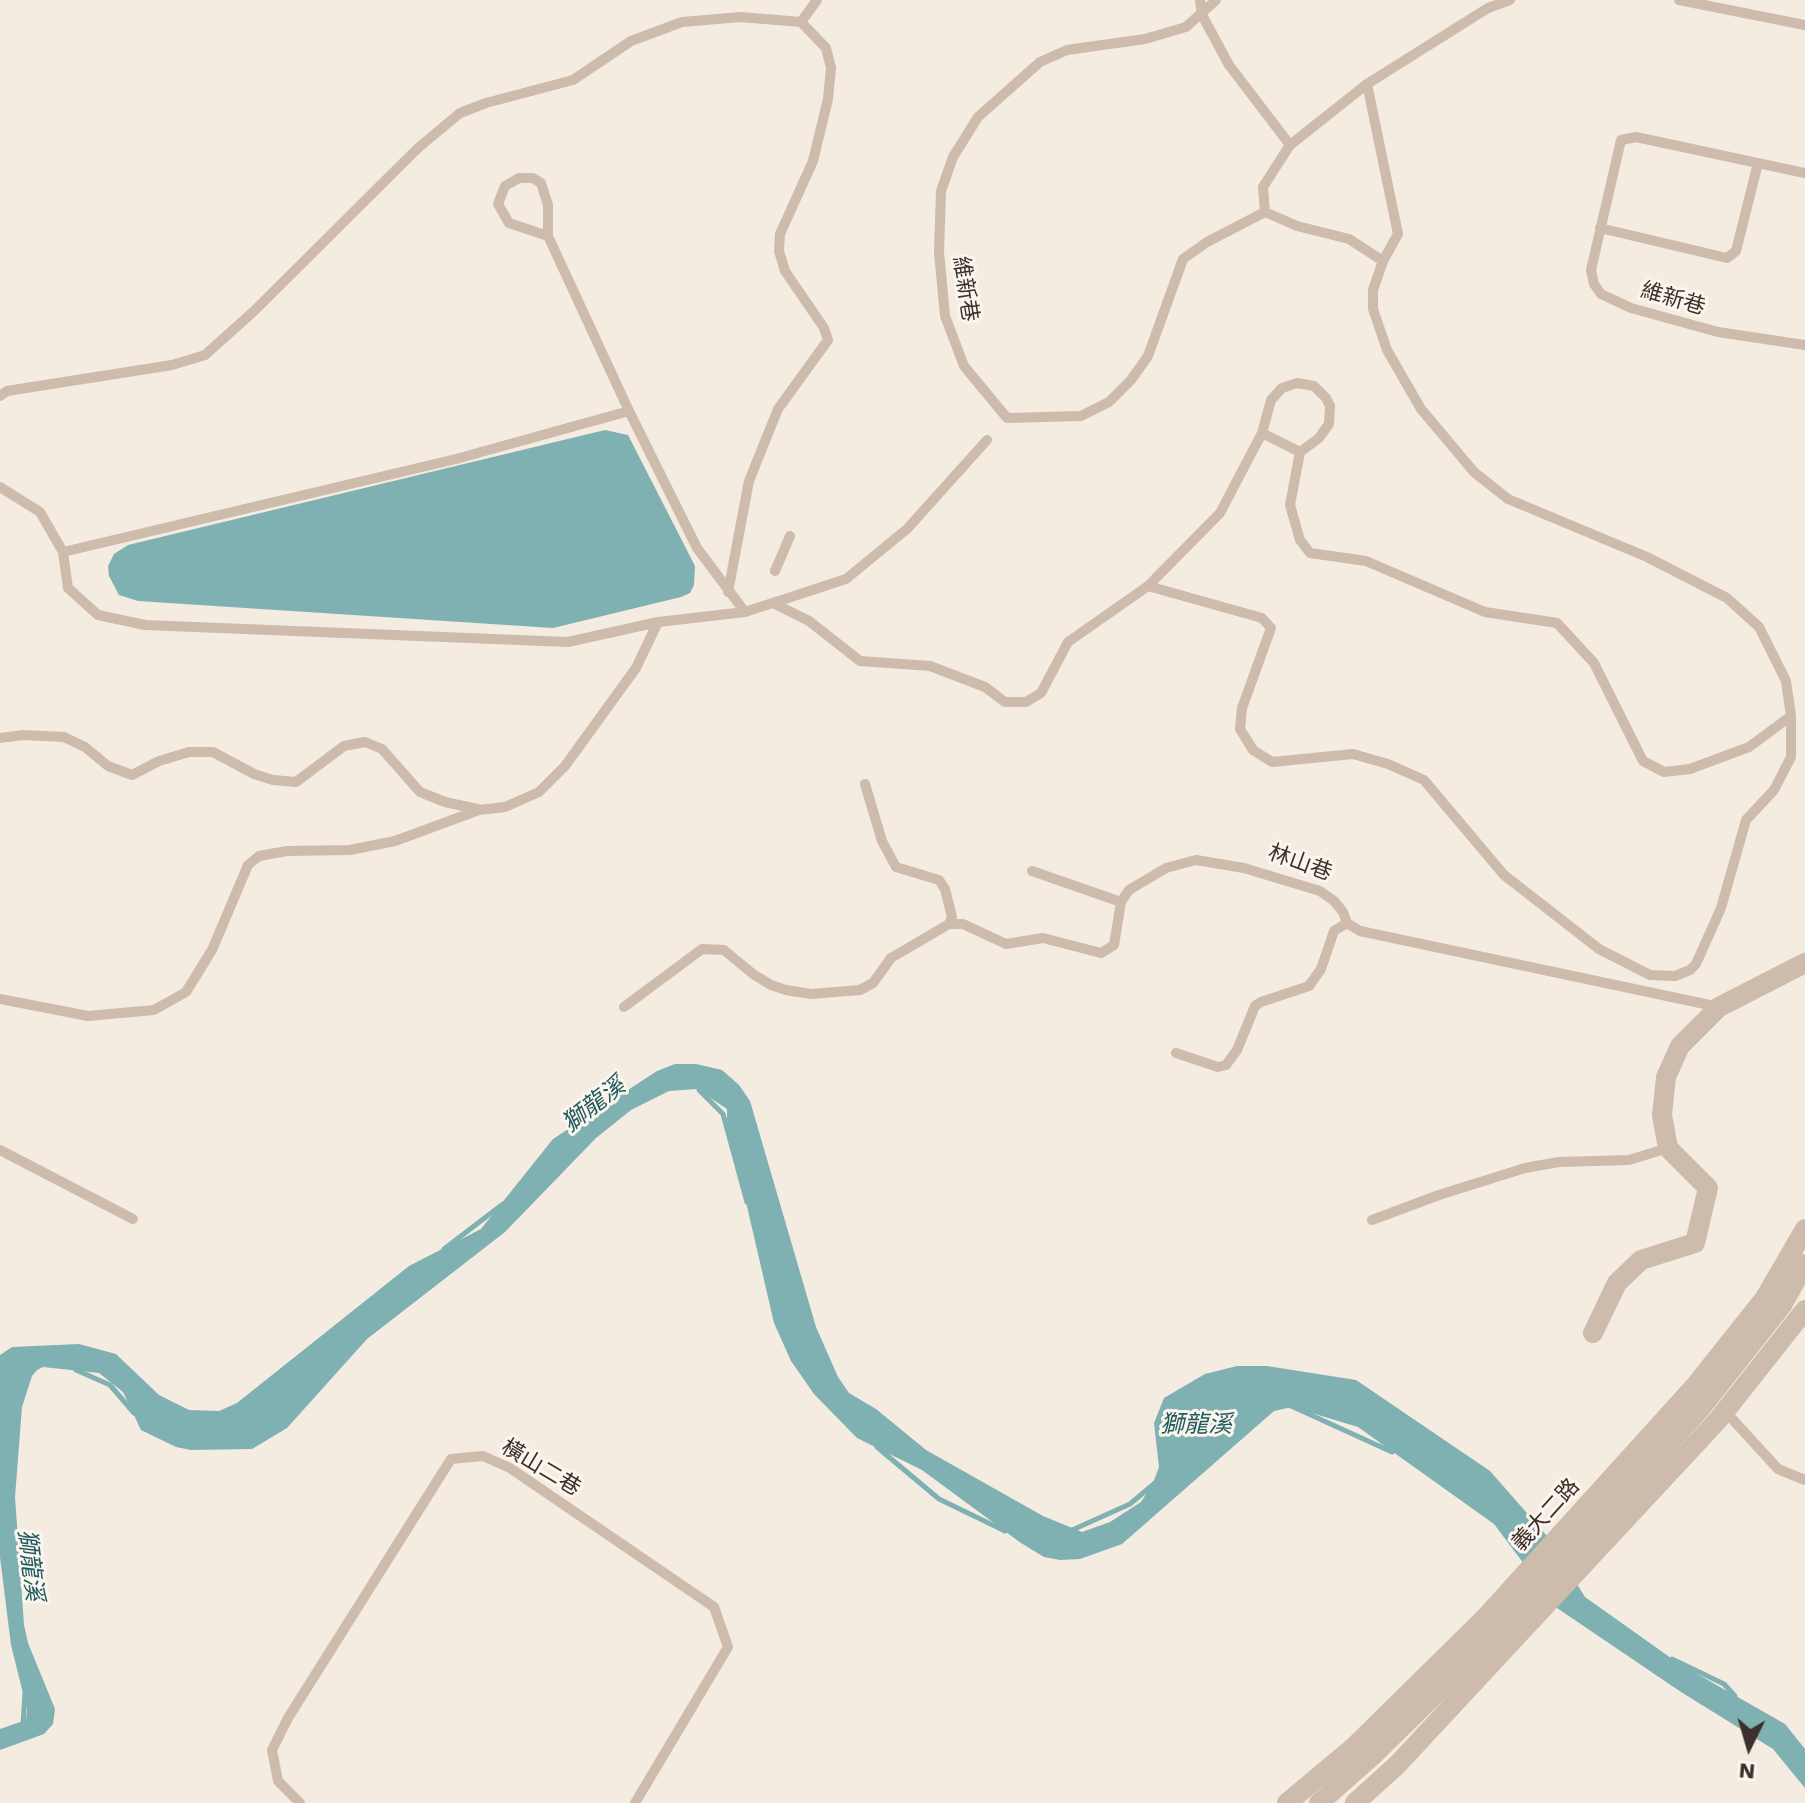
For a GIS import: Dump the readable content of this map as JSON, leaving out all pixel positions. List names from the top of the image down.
{
  "streets": {
    "street": ["義大二路"],
    "lane": ["維新巷", "林山巷", "橫山二巷"]
  },
  "water": ["獅龍溪"],
  "north": "bottom"
}
